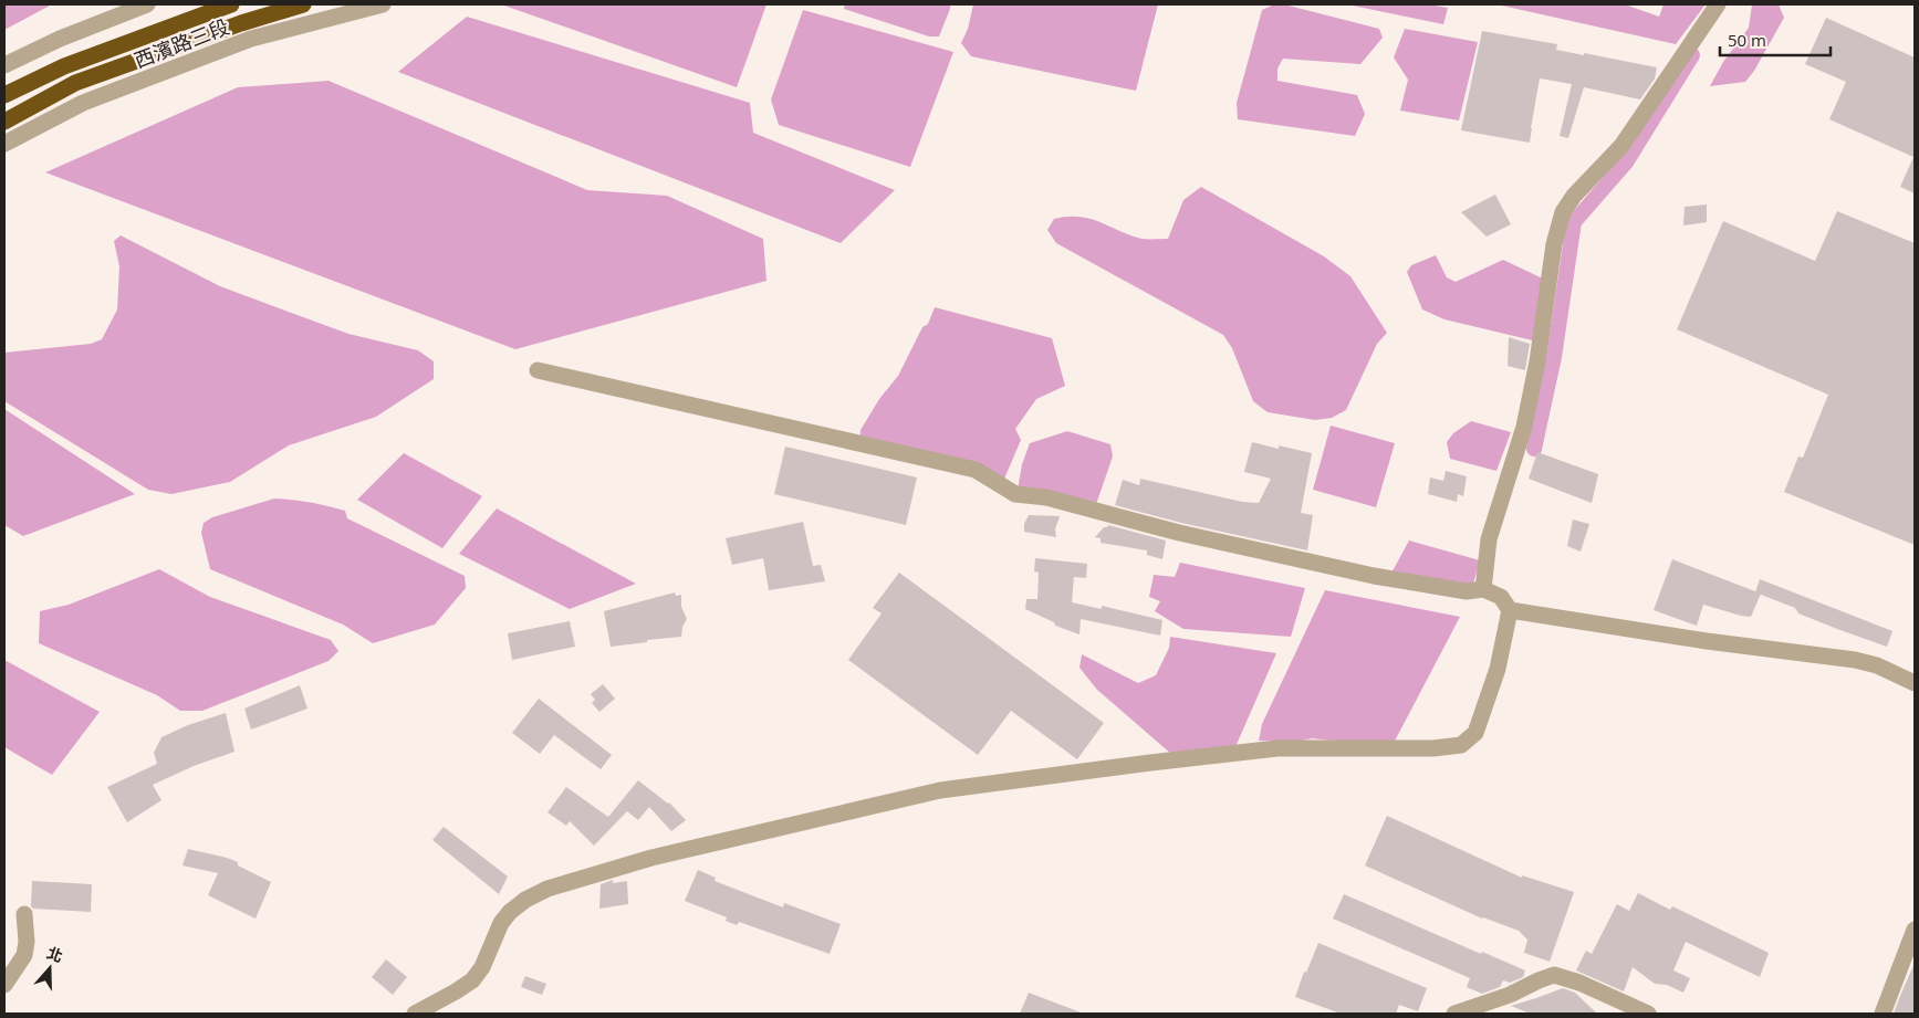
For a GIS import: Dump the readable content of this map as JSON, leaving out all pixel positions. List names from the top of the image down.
{
  "streets": {
    "street": ["西濱路三段"]
  },
  "scale_bar": "50 m",
  "north": "top"
}
